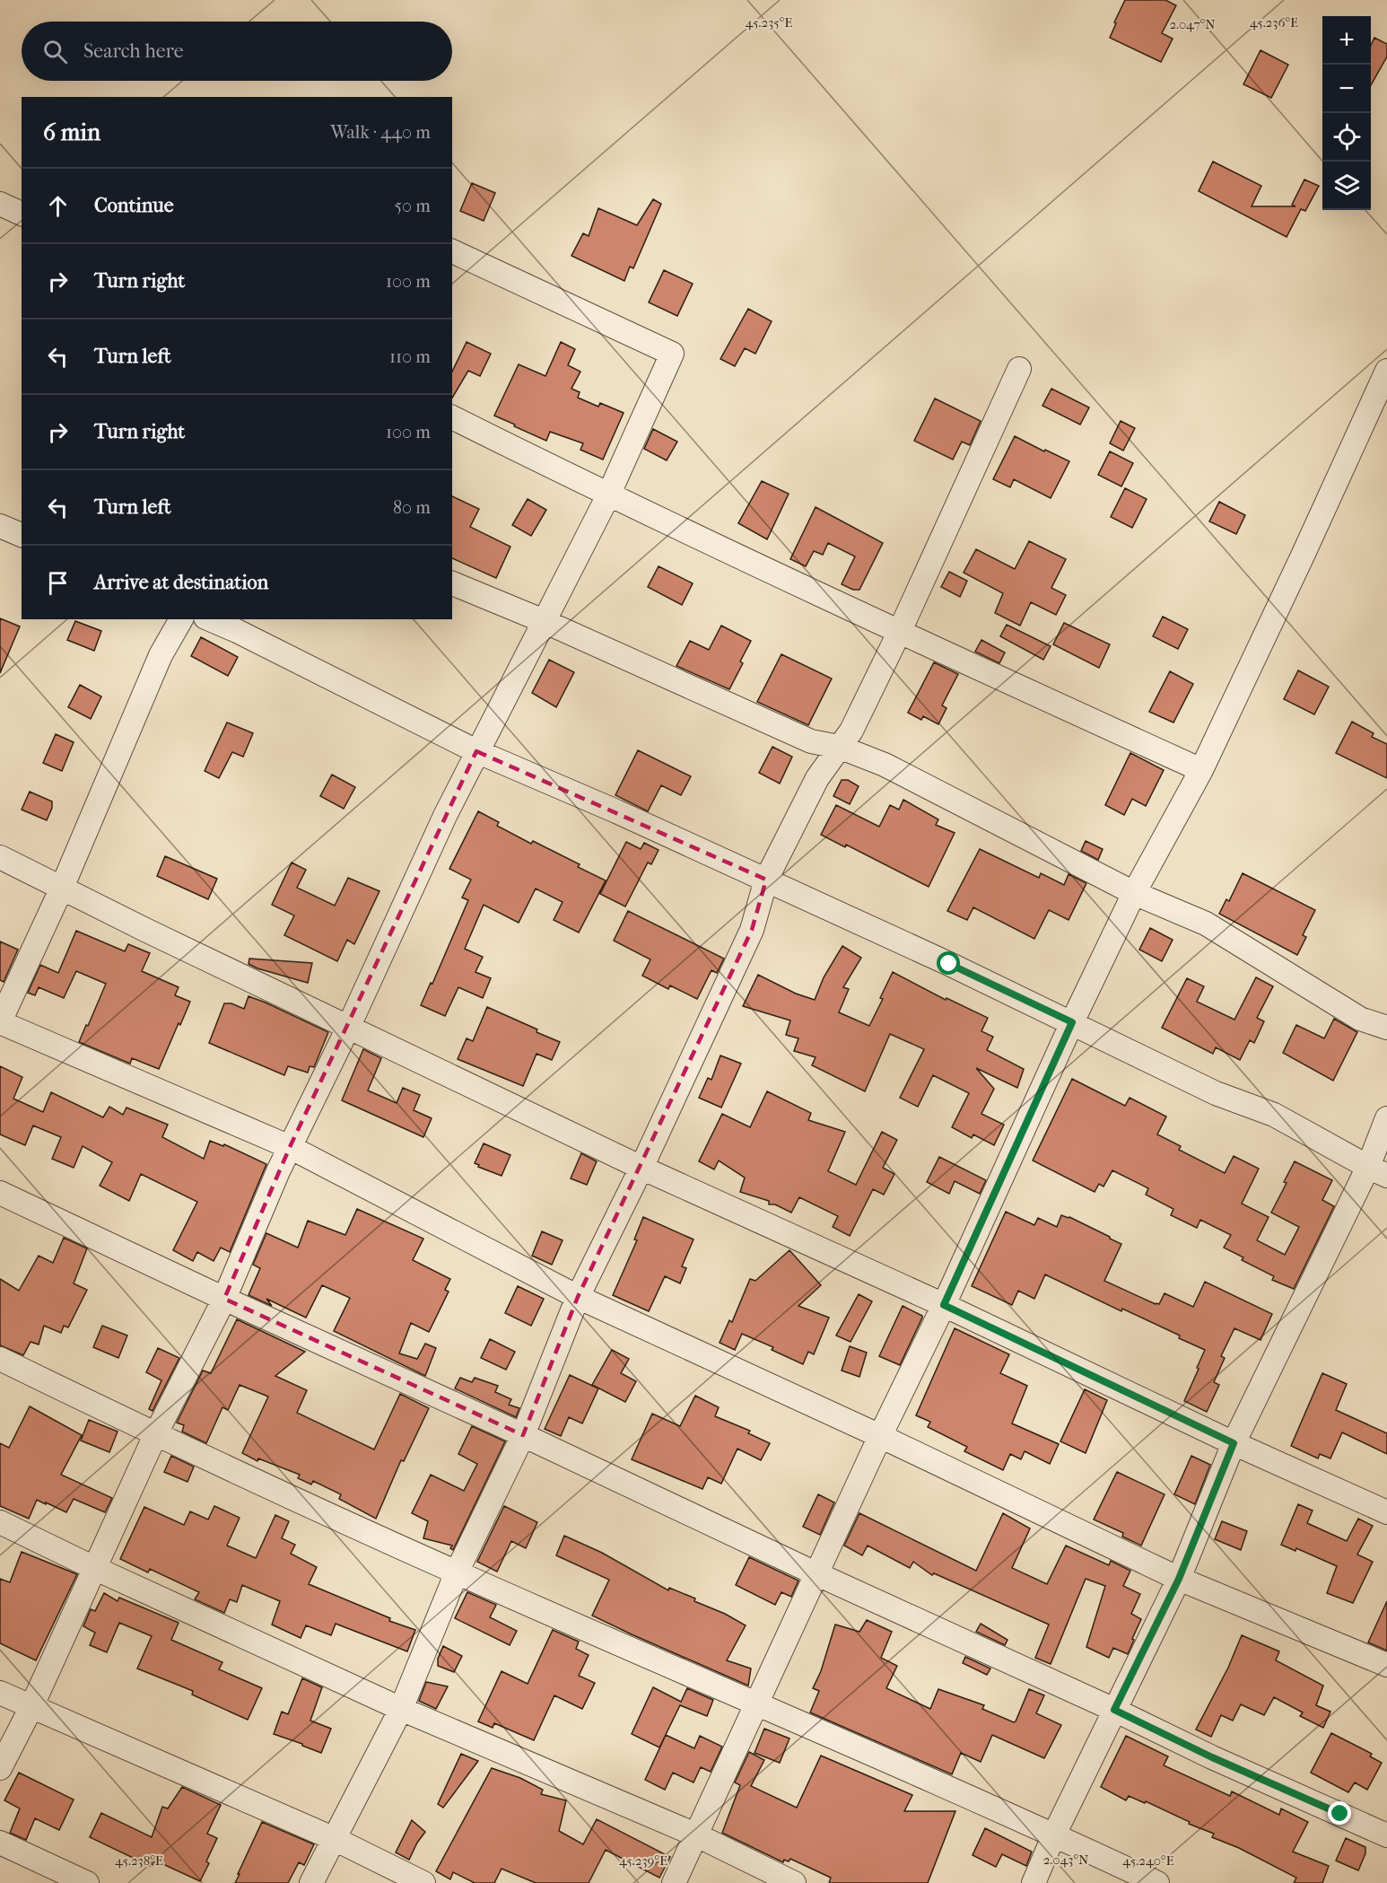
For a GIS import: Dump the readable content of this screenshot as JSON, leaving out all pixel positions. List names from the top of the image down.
{
  "page": {
    "map_buttons": ["+", "−"],
    "search": "Search here",
    "heading": ["6 min", "Walk · 440 m"],
    "list": [
      ["Continue", "50 m"],
      ["Turn right", "100 m"],
      ["Turn left", "110 m"],
      ["Turn right", "100 m"],
      ["Turn left", "80 m"],
      "Arrive at destination"
    ]
  },
  "coordinates": [
    "45.235°E",
    "45.236°E",
    "2.047°N",
    "2.043°N",
    "45.238°E",
    "45.239°E",
    "45.240°E"
  ]
}
